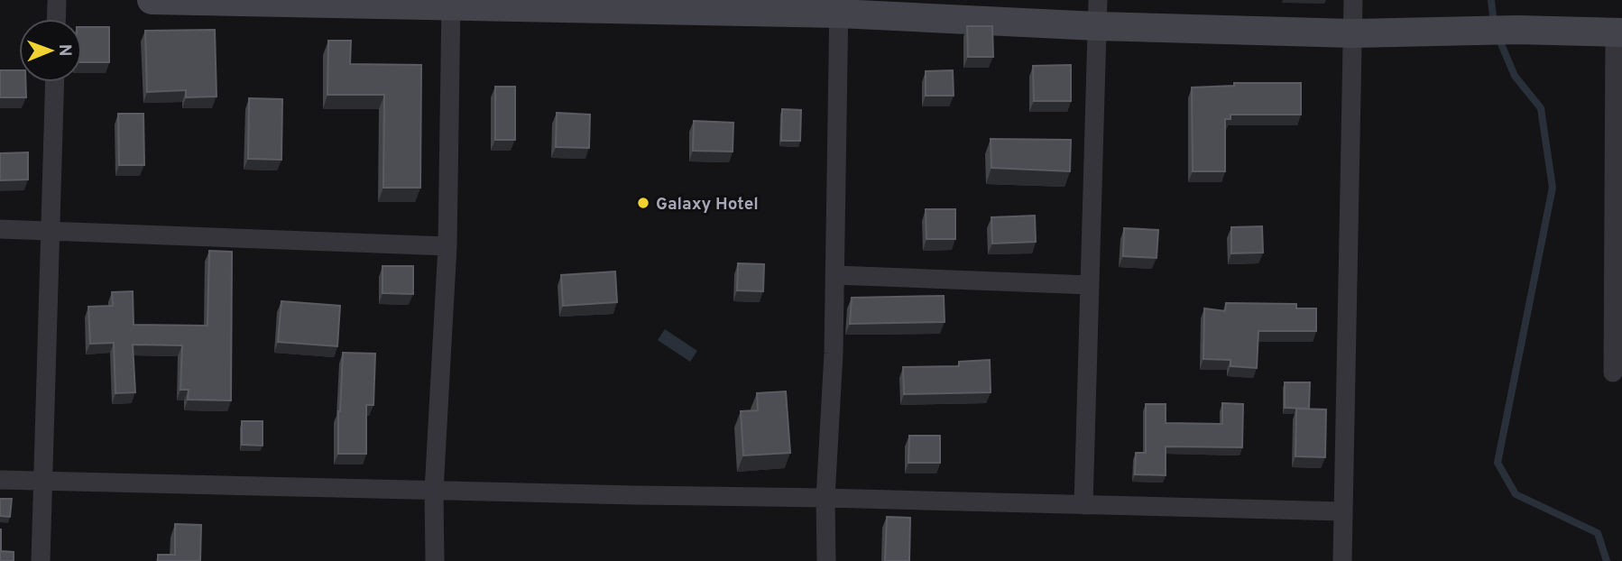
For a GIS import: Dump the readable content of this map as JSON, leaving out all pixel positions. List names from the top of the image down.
{
  "places": ["Galaxy Hotel"],
  "north": "right"
}
